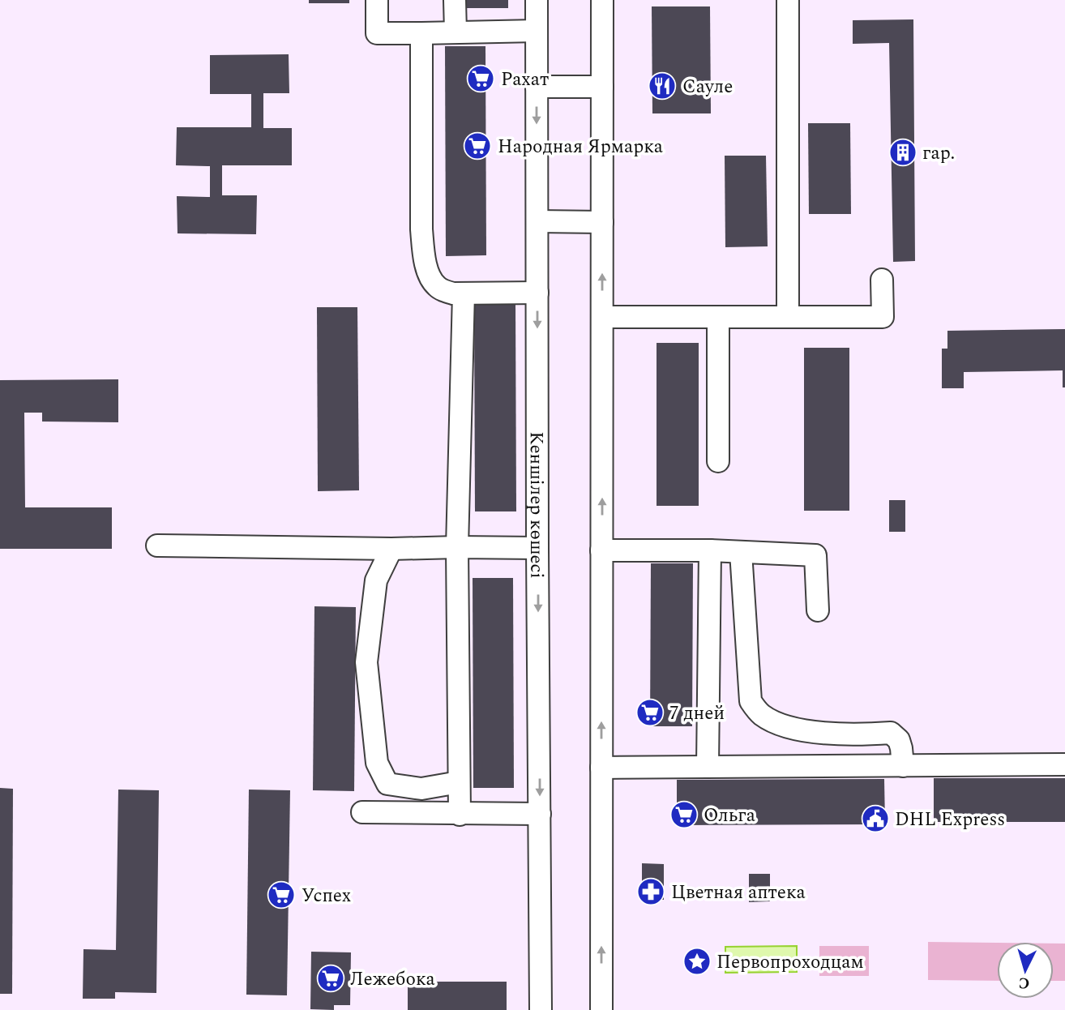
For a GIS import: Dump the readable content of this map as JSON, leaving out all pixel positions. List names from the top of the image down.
{
  "streets": {
    "street": ["Кеншілер көшесі"]
  },
  "places": {
    "supermarket": [
      "Рахат",
      "Народная Ярмарка",
      "7 дней",
      "Ольга",
      "Успех",
      "Лежебока"
    ],
    "restaurant": ["Сауле"],
    "building": ["гар."],
    "public building": ["DHL Express"],
    "pharmacy": ["Цветная аптека"],
    "place": ["Первопроходцам"]
  },
  "north": "bottom"
}
